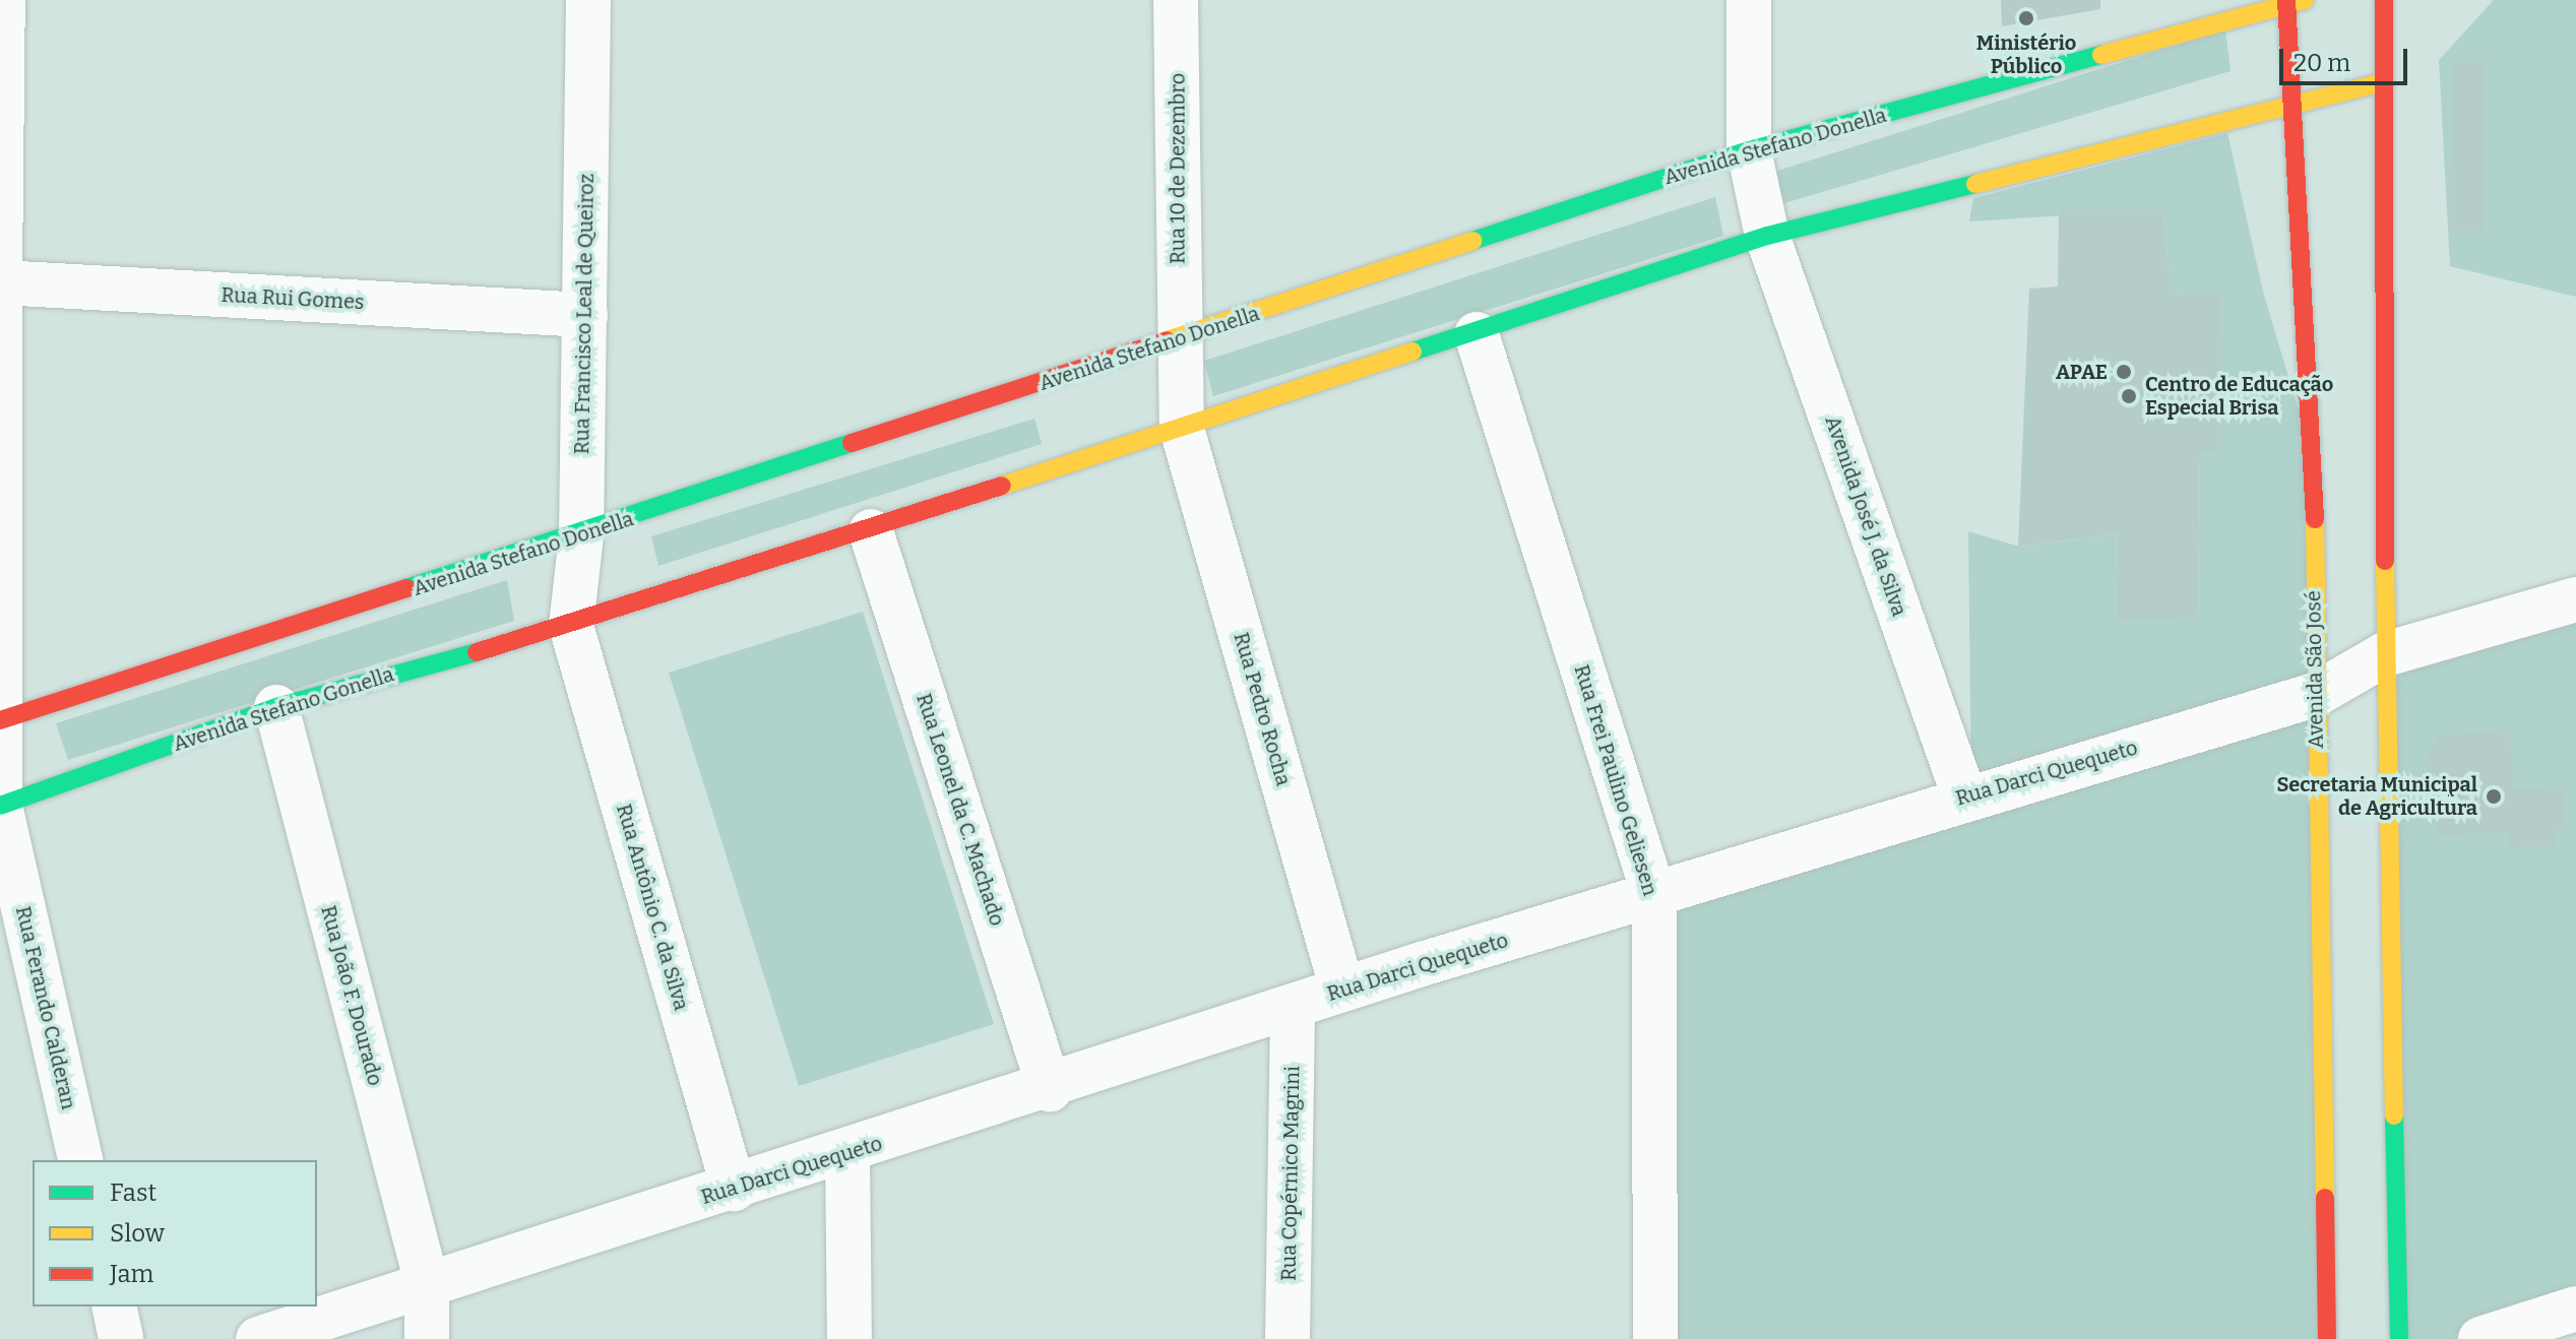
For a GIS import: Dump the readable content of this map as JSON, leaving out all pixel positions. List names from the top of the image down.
{
  "streets": {
    "street": [
      "Avenida Stefano Donella",
      "Rua 10 de Dezembro",
      "Rua Rui Gomes",
      "Rua Francisco Leal de Queiroz",
      "Avenida José J. da Silva",
      "Avenida São José",
      "Avenida Stefano Gonella",
      "Rua Pedro Rocha",
      "Rua Darci Quequeto",
      "Rua Frei Paulino Geliesen",
      "Rua Leonel da C. Machado",
      "Rua Antônio C. da Silva",
      "Rua João F. Dourado",
      "Rua Ferando Calderan",
      "Rua Copérnico Magrini"
    ]
  },
  "crossings": [
    ["Avenida Stefano Donella", "Rua 10 de Dezembro"],
    ["Avenida Stefano Donella", "Rua Francisco Leal de Queiroz"],
    ["Avenida Stefano Donella", "Avenida José J. da Silva"],
    ["Avenida Stefano Donella", "Avenida São José"],
    ["Avenida Stefano Donella", "Rua Ferando Calderan"],
    ["Rua 10 de Dezembro", "Rua Pedro Rocha"],
    ["Rua Rui Gomes", "Rua Francisco Leal de Queiroz"],
    ["Rua Francisco Leal de Queiroz", "Avenida Stefano Gonella"],
    ["Rua Francisco Leal de Queiroz", "Rua Antônio C. da Silva"],
    ["Avenida José J. da Silva", "Rua Darci Quequeto"],
    ["Avenida São José", "Rua Darci Quequeto"],
    ["Avenida Stefano Gonella", "Rua Antônio C. da Silva"],
    ["Avenida Stefano Gonella", "Rua João F. Dourado"],
    ["Avenida Stefano Gonella", "Rua Ferando Calderan"],
    ["Rua Pedro Rocha", "Rua Darci Quequeto"],
    ["Rua Darci Quequeto", "Rua Frei Paulino Geliesen"],
    ["Rua Darci Quequeto", "Rua Leonel da C. Machado"],
    ["Rua Darci Quequeto", "Rua Antônio C. da Silva"],
    ["Rua Darci Quequeto", "Rua João F. Dourado"],
    ["Rua Darci Quequeto", "Rua Copérnico Magrini"]
  ],
  "places": [
    "Ministério Público",
    "APAE",
    "Centro de Educação Especial Brisa",
    "Secretaria Municipal de Agricultura"
  ],
  "legend": ["Fast", "Slow", "Jam"],
  "scale_bar": "20 m"
}
